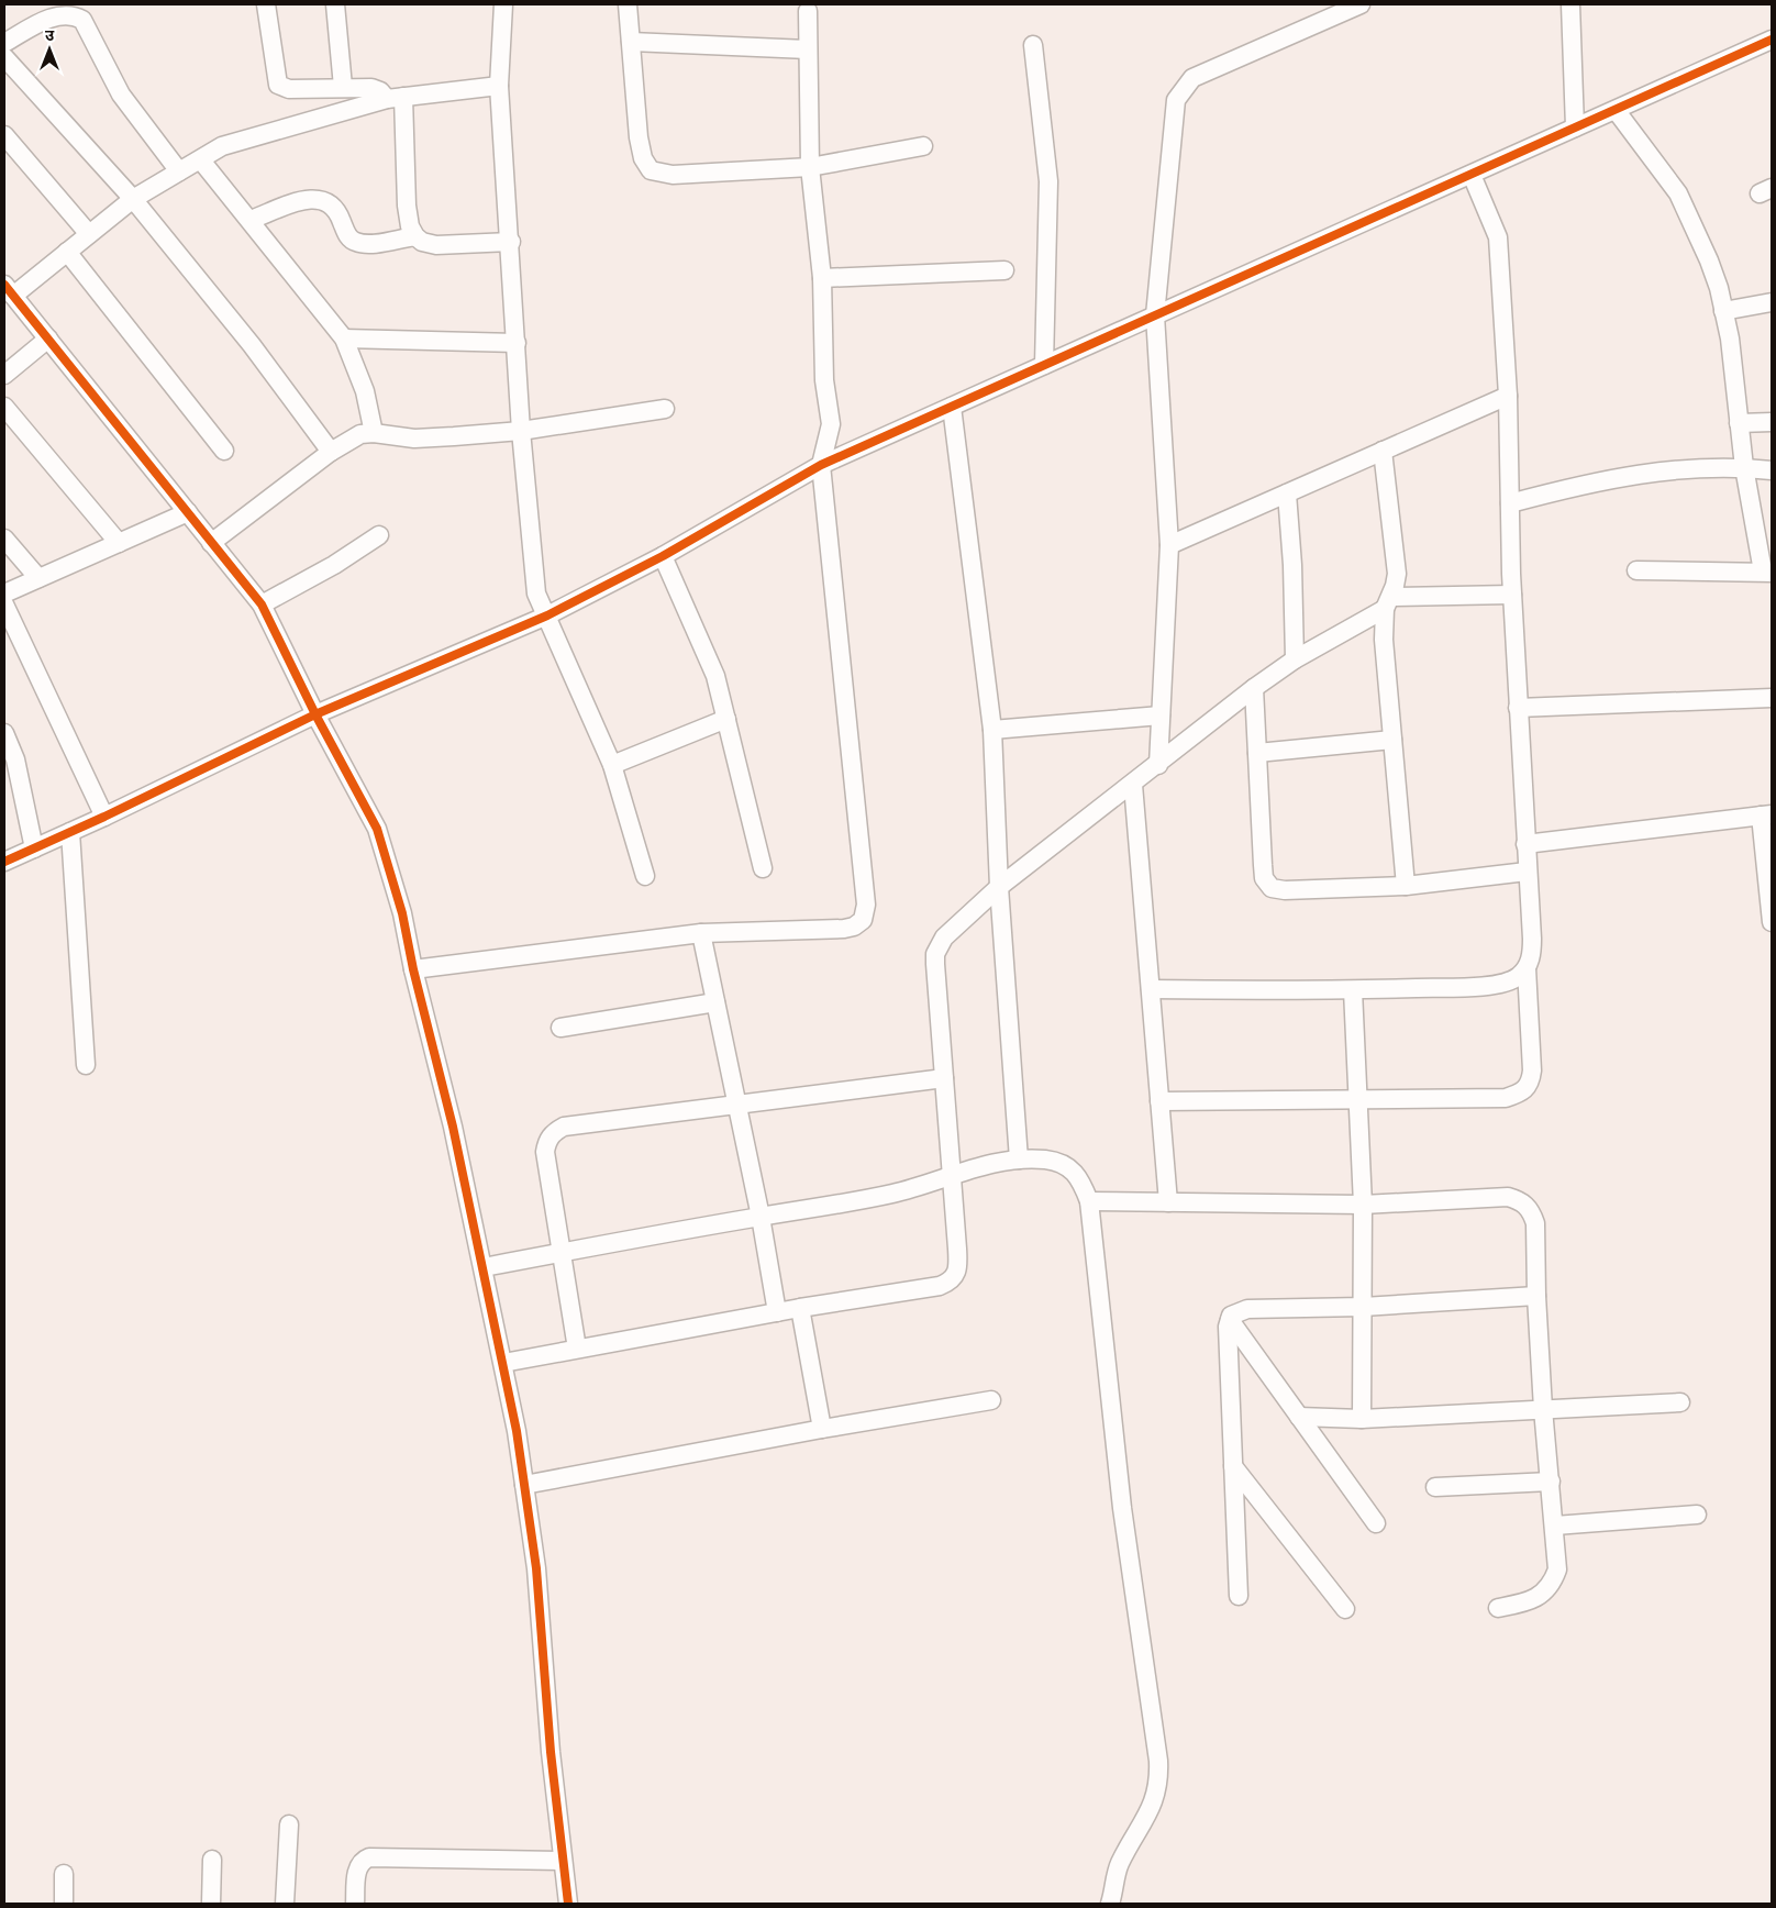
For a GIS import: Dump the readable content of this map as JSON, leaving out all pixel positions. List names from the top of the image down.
{
  "north": "top"
}
